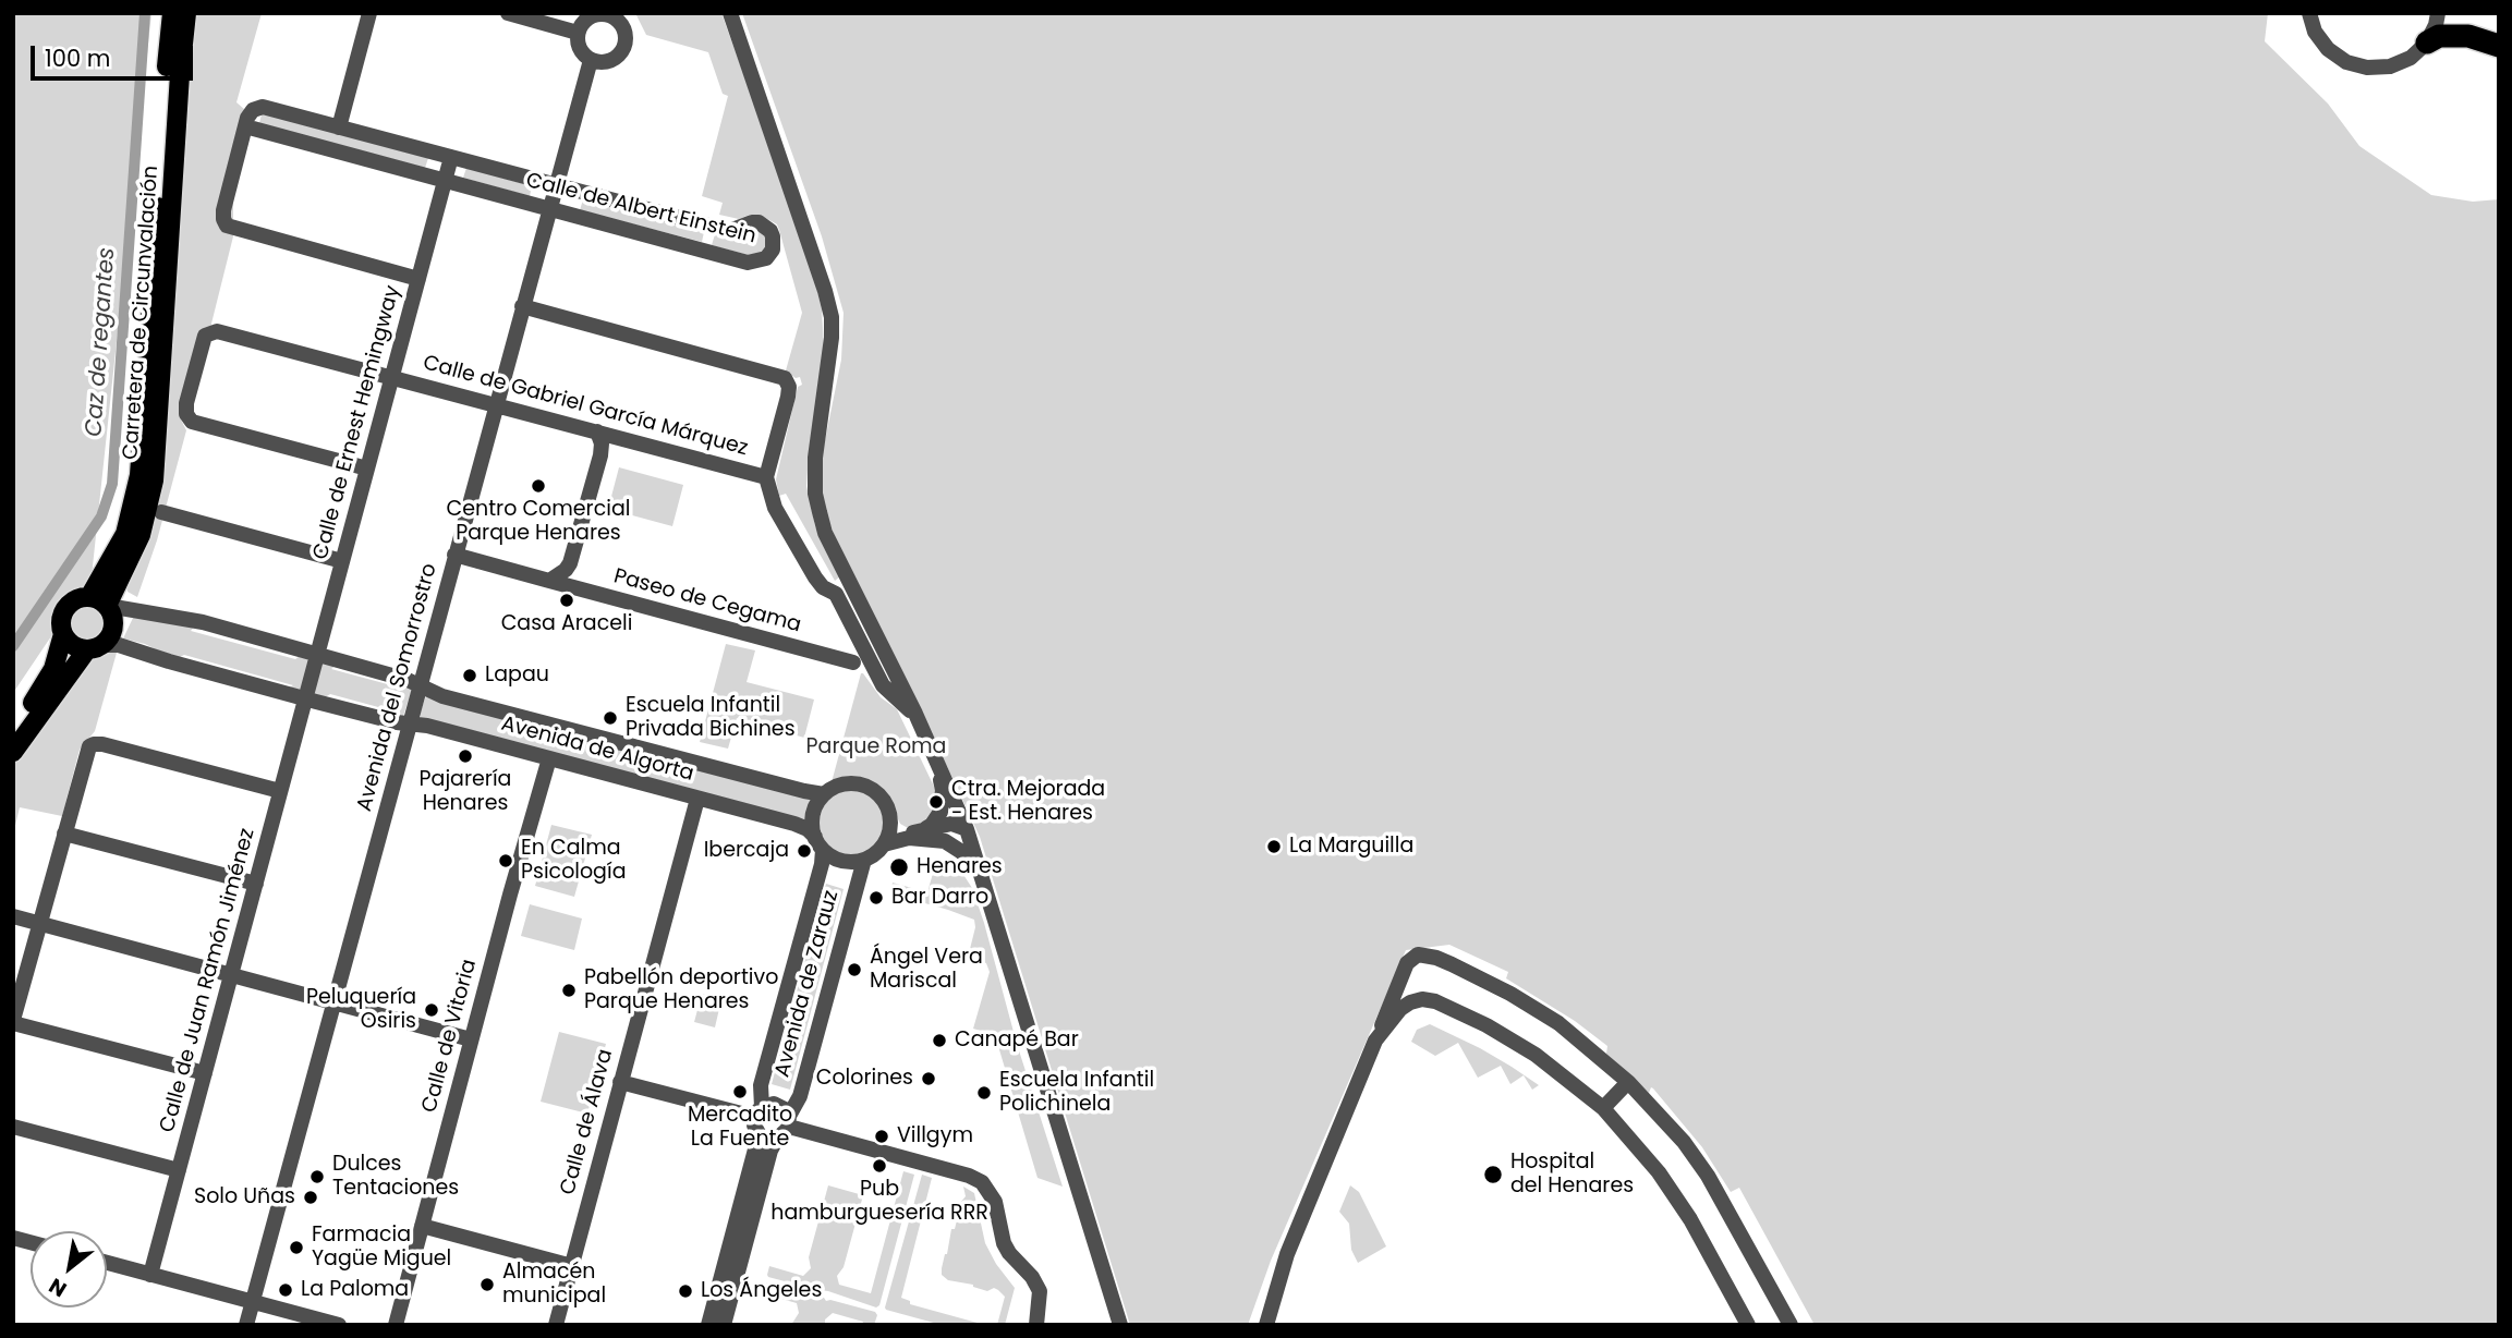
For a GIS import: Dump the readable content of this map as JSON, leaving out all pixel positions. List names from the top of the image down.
{
  "streets": {
    "main road": ["Carretera de Circunvalación"],
    "street": [
      "Calle de Albert Einstein",
      "Calle de Gabriel García Márquez",
      "Calle de Ernest Hemingway",
      "Paseo de Cegama",
      "Avenida del Somorrostro",
      "Avenida de Algorta",
      "Calle de Juan Ramón Jiménez",
      "Avenida de Zarauz",
      "Calle de Vitoria",
      "Calle de Álava"
    ]
  },
  "crossings": [
    ["Calle de Albert Einstein", "Calle de Ernest Hemingway"],
    ["Calle de Albert Einstein", "Avenida del Somorrostro"],
    ["Carretera de Circunvalación", "Avenida de Algorta"],
    ["Calle de Gabriel García Márquez", "Calle de Ernest Hemingway"],
    ["Calle de Gabriel García Márquez", "Avenida del Somorrostro"],
    ["Calle de Ernest Hemingway", "Avenida de Algorta"],
    ["Calle de Ernest Hemingway", "Calle de Juan Ramón Jiménez"],
    ["Paseo de Cegama", "Avenida del Somorrostro"],
    ["Avenida del Somorrostro", "Avenida de Algorta"],
    ["Avenida de Algorta", "Calle de Juan Ramón Jiménez"],
    ["Avenida de Algorta", "Avenida de Zarauz"],
    ["Avenida de Algorta", "Calle de Vitoria"],
    ["Avenida de Algorta", "Calle de Álava"]
  ],
  "water": ["Caz de regantes"],
  "parks": ["Parque Roma"],
  "places": [
    "Centro Comercial Parque Henares",
    "Casa Araceli",
    "Lapau",
    "Escuela Infantil Privada Bichines",
    "Pajarería Henares",
    "Ctra. Mejorada - Est. Henares",
    "La Marguilla",
    "Ibercaja",
    "En Calma Psicología",
    "Henares",
    "Bar Darro",
    "Ángel Vera Mariscal",
    "Pabellón deportivo Parque Henares",
    "Peluquería Osiris",
    "Canapé Bar",
    "Colorines",
    "Mercadito La Fuente",
    "Escuela Infantil Polichinela",
    "Villgym",
    "Pub hamburguesería RRR",
    "Hospital del Henares",
    "Dulces Tentaciones",
    "Solo Uñas",
    "Farmacia Yagüe Miguel",
    "Almacén municipal",
    "La Paloma",
    "Los Ángeles"
  ],
  "scale_bar": "100 m",
  "north": "bottom left"
}
